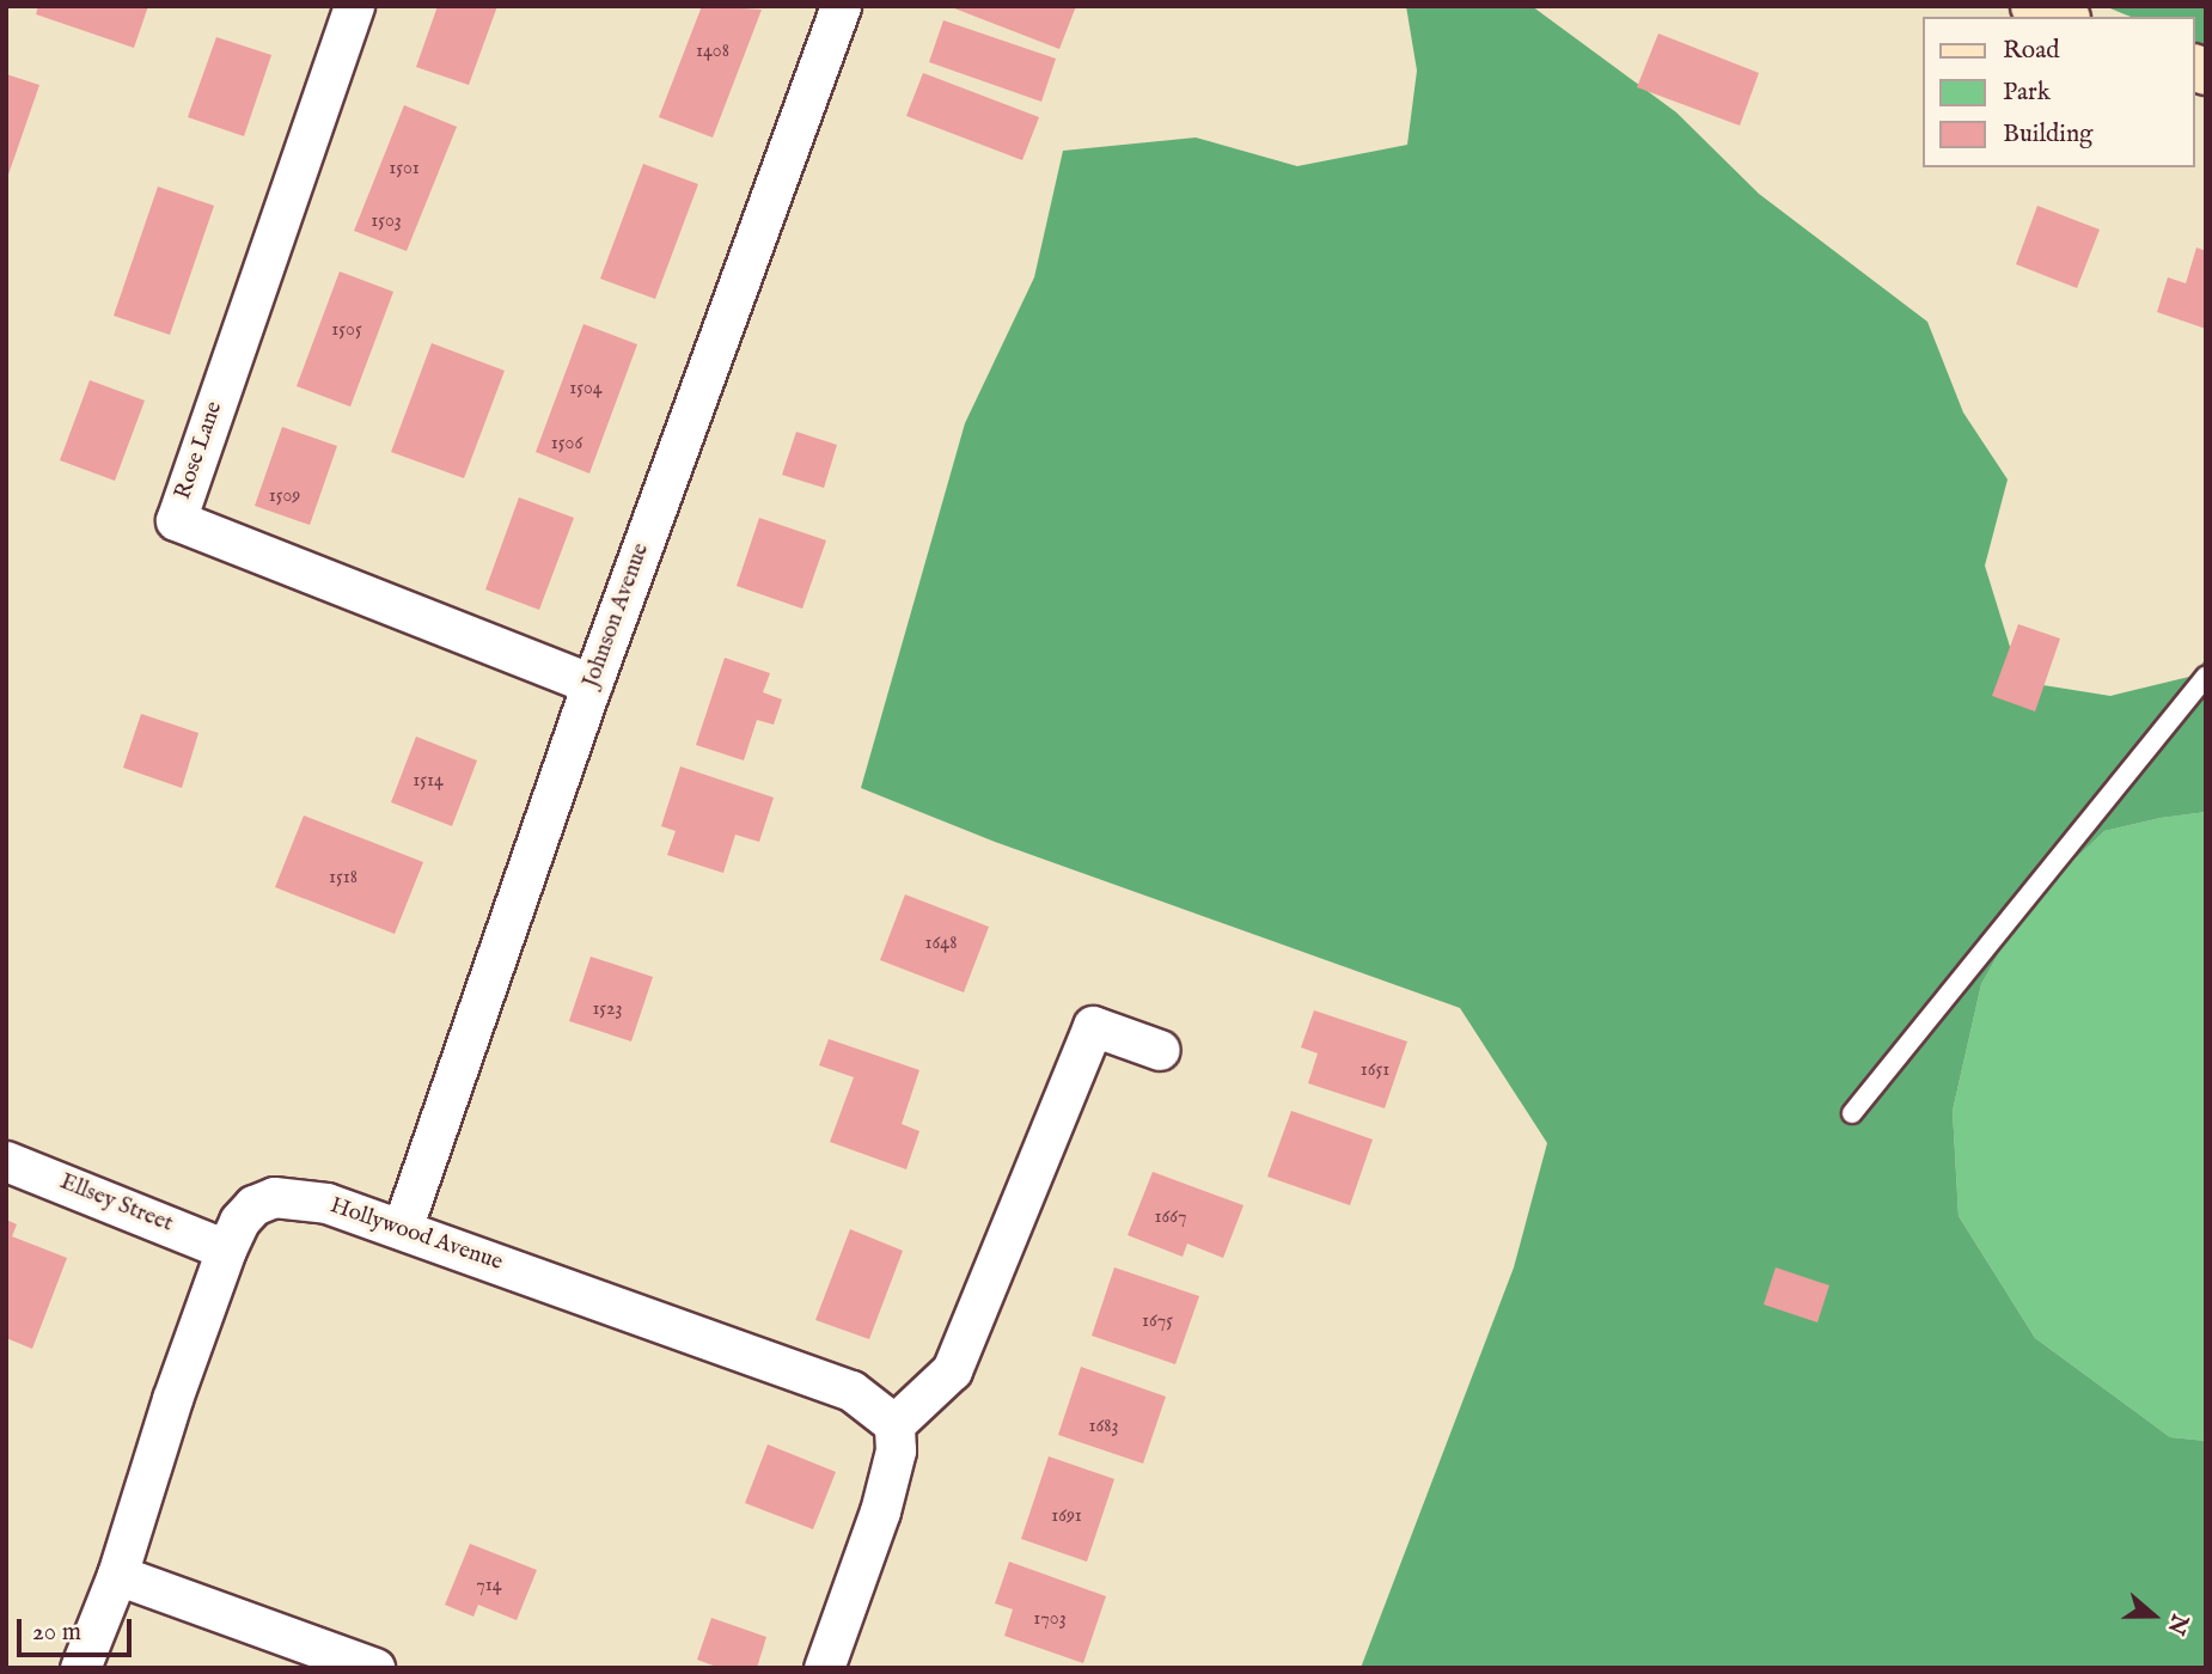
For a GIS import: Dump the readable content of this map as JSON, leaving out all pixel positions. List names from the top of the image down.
{
  "streets": {
    "street": [
      "Rose Lane",
      "Johnson Avenue",
      "Ellsey Street",
      "Hollywood Avenue"
    ]
  },
  "crossings": [
    ["Rose Lane", "Johnson Avenue"],
    ["Johnson Avenue", "Hollywood Avenue"],
    ["Ellsey Street", "Hollywood Avenue"]
  ],
  "house_numbers": [
    "1408",
    "1501",
    "1503",
    "1505",
    "1504",
    "1506",
    "1509",
    "1514",
    "1518",
    "1648",
    "1523",
    "1651",
    "1667",
    "1675",
    "1683",
    "1691",
    "714",
    "1703"
  ],
  "legend": ["Road", "Park", "Building"],
  "scale_bar": "20 m",
  "north": "right"
}
